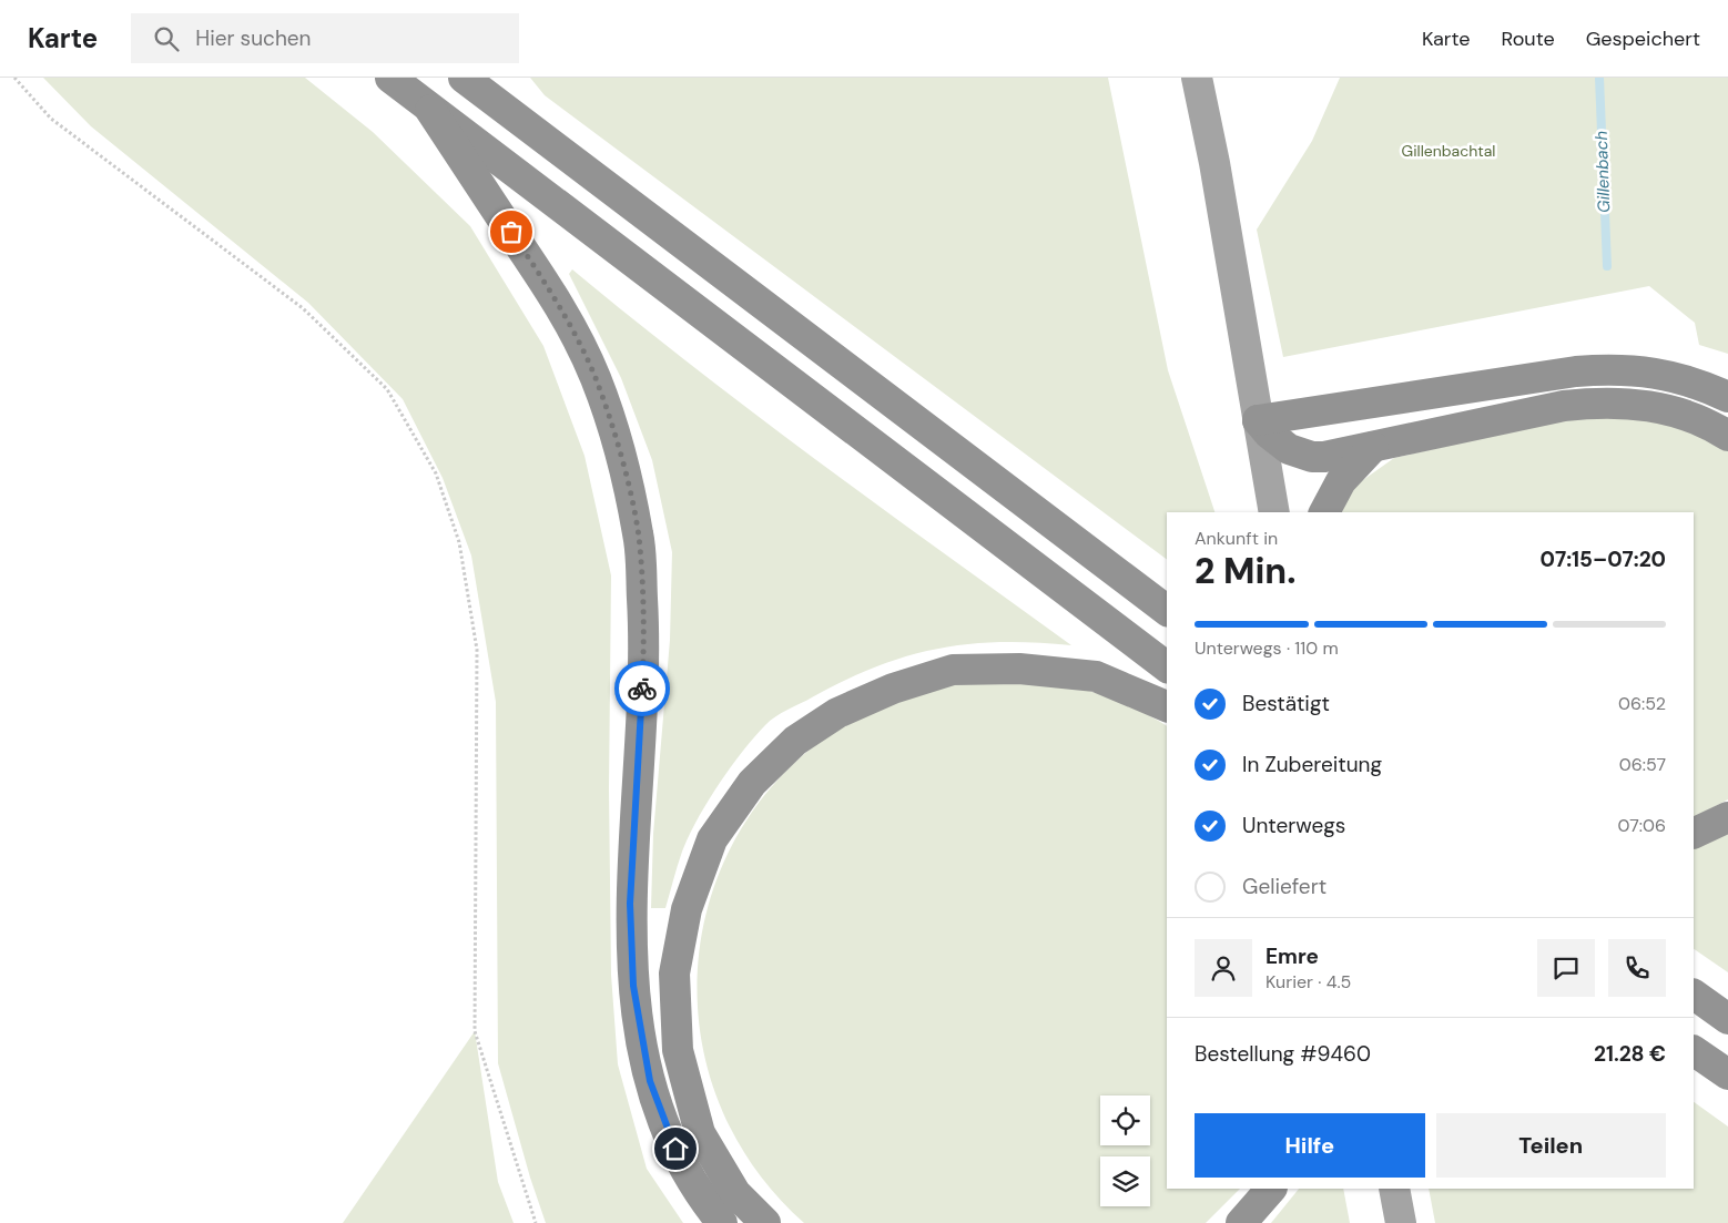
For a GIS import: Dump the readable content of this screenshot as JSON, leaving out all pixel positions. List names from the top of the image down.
{
  "water": ["Gillenbach"],
  "parks": ["Gillenbachtal"],
  "page": {
    "header": "Karte",
    "search": "Hier suchen",
    "nav": ["Karte", "Route", "Gespeichert"],
    "heading": ["2 Min.", "Ankunft in", "07:15–07:20"],
    "panel": [
      "Emre",
      "Kurier · 4.5",
      "Bestellung #9460",
      "21.28 €"
    ],
    "bar": "Unterwegs · 110 m",
    "list": [
      ["Bestätigt", "06:52"],
      ["In Zubereitung", "06:57"],
      ["Unterwegs", "07:06"],
      "Geliefert"
    ],
    "buttons": ["Hilfe", "Teilen"]
  }
}
